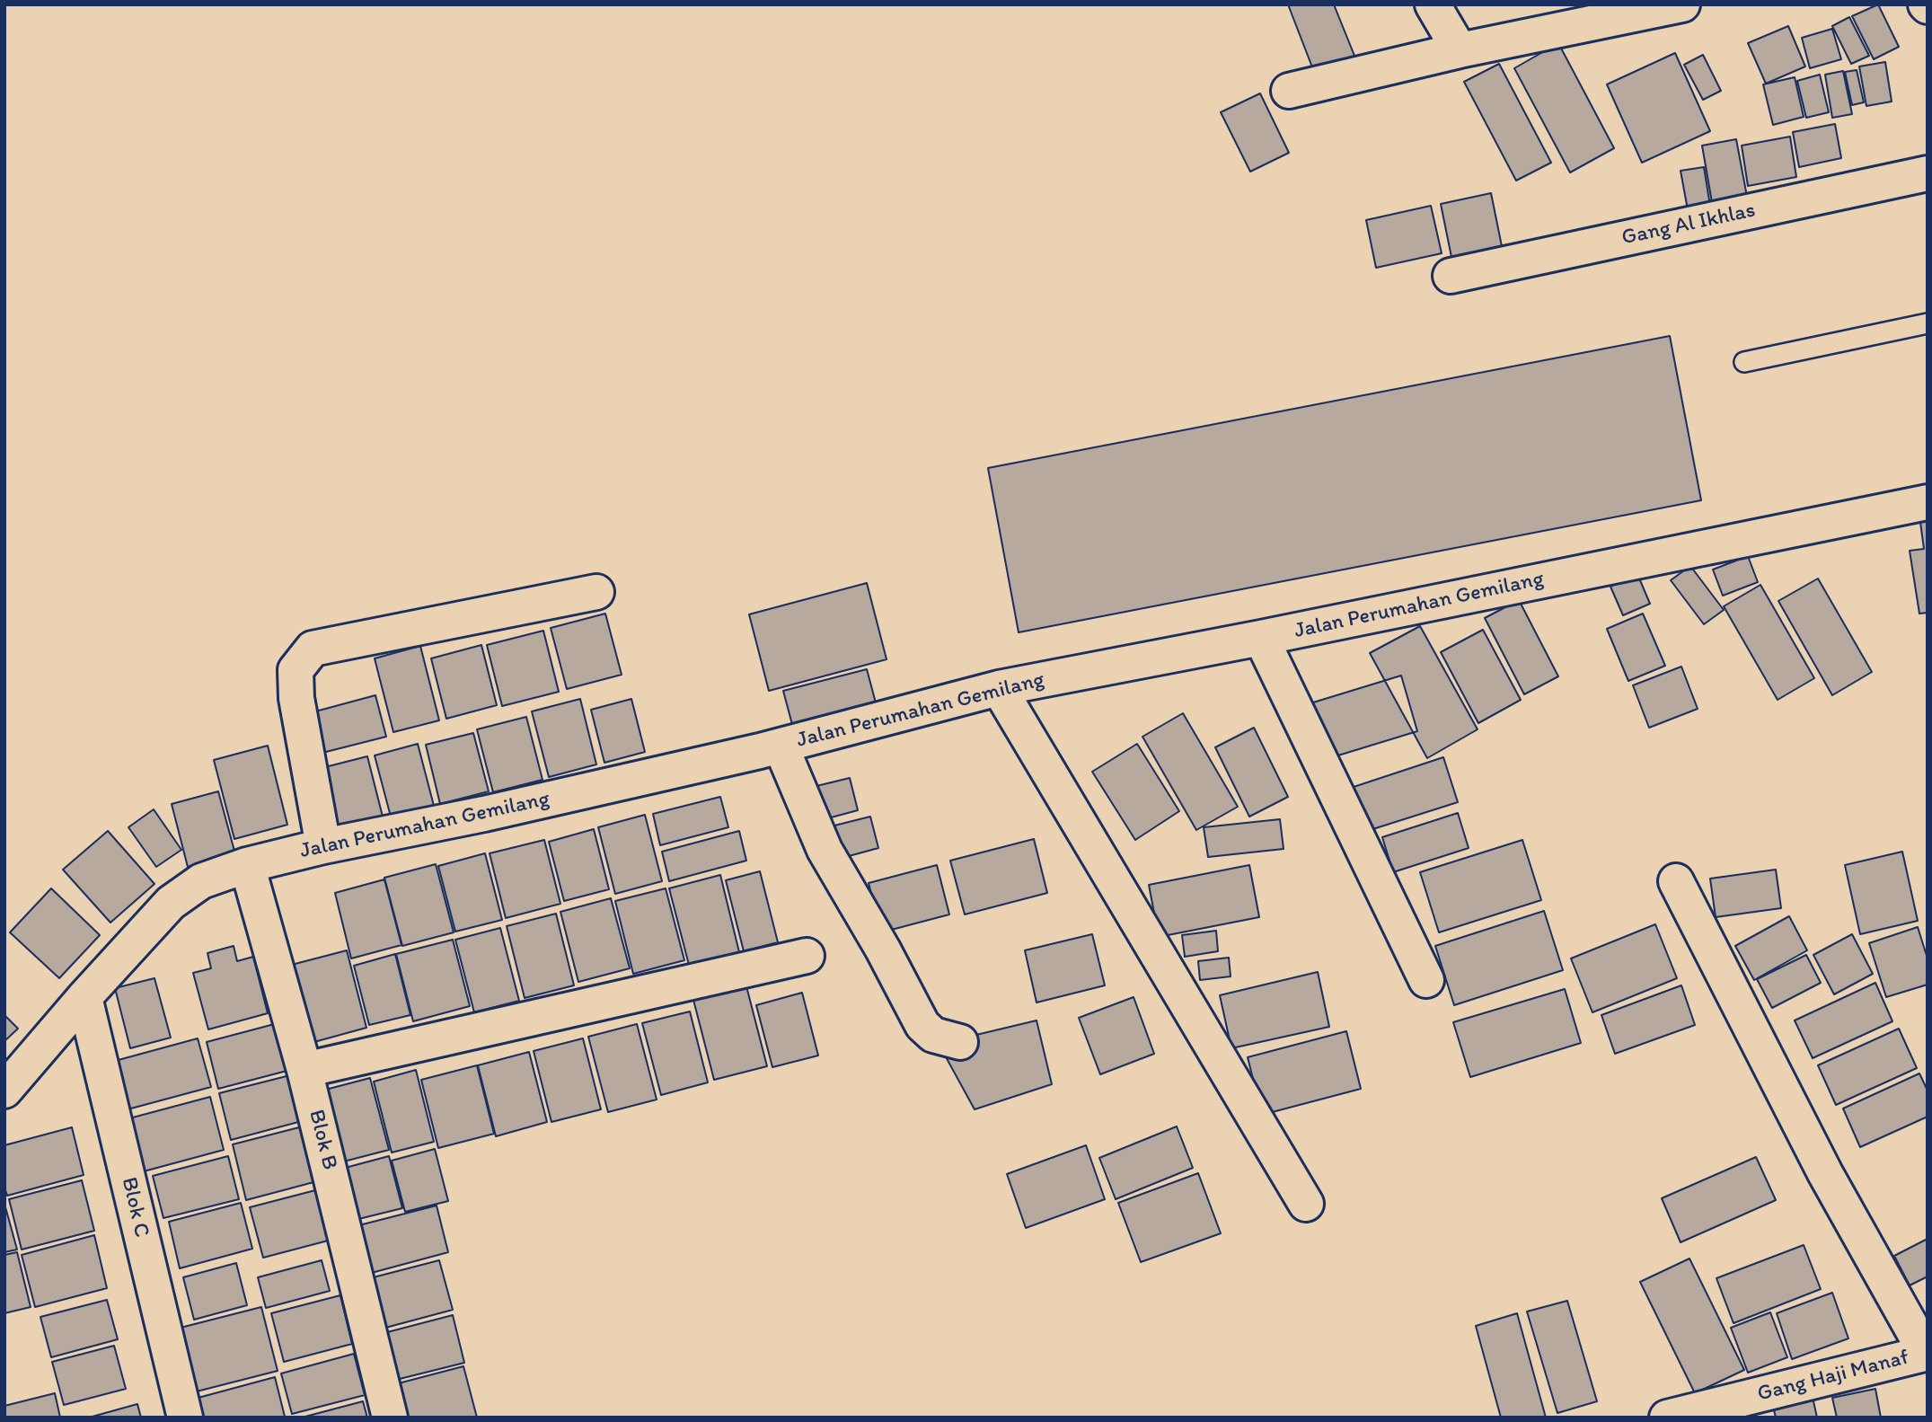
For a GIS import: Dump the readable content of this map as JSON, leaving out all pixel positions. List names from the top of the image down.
{
  "streets": {
    "street": [
      "Gang Al Ikhlas",
      "Jalan Perumahan Gemilang",
      "Blok B",
      "Blok C",
      "Gang Haji Manaf"
    ]
  },
  "crossings": [
    ["Jalan Perumahan Gemilang", "Blok B"],
    ["Jalan Perumahan Gemilang", "Blok C"]
  ]
}
